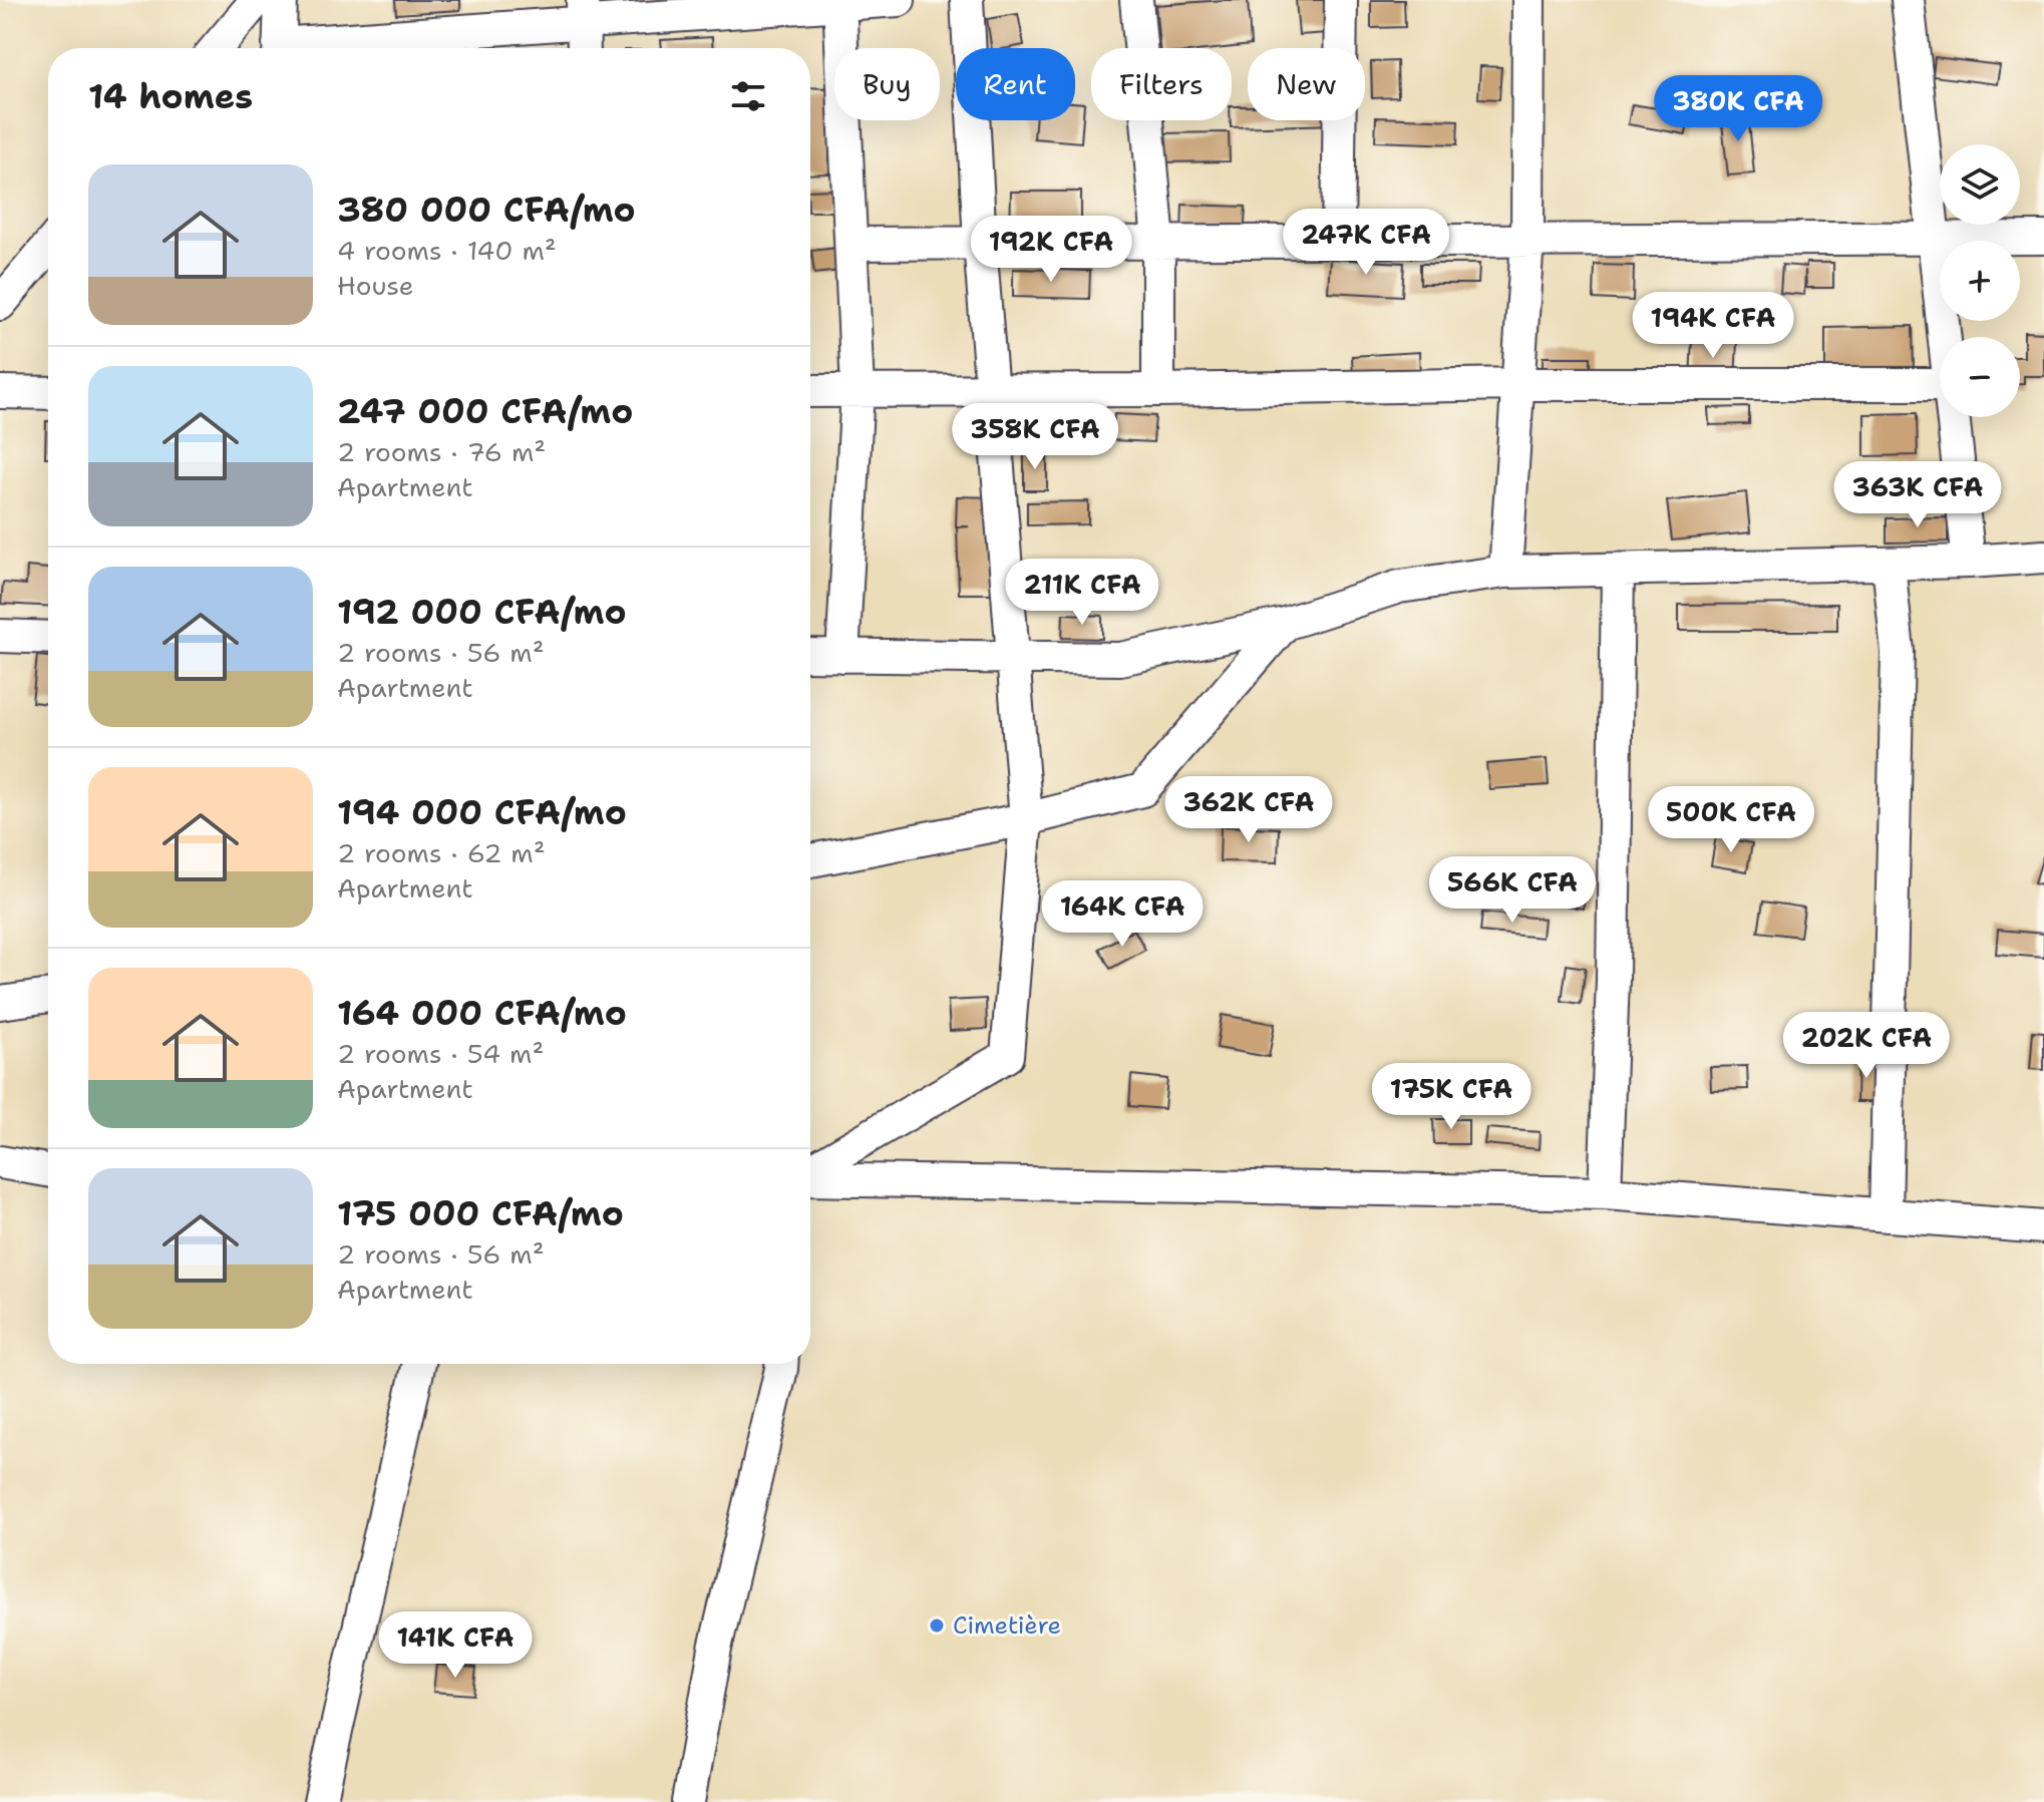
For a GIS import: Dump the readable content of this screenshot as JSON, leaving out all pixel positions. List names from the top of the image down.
{
  "places": ["Cimetière"],
  "page": {
    "chip": [
      "Buy",
      "Rent",
      "Filters",
      "New"
    ],
    "heading": "14 homes",
    "price": [
      "380K CFA",
      "247K CFA",
      "192K CFA",
      "194K CFA",
      "358K CFA",
      "363K CFA",
      "211K CFA",
      "362K CFA",
      "500K CFA",
      "566K CFA",
      "164K CFA",
      "202K CFA",
      "175K CFA",
      "141K CFA"
    ],
    "map_buttons": ["+", "−"],
    "list": [
      {
        "name": "380 000 CFA/mo",
        "note": "4 rooms · 140 m² · House"
      },
      {
        "name": "247 000 CFA/mo",
        "note": "2 rooms · 76 m² · Apartment"
      },
      {
        "name": "192 000 CFA/mo",
        "note": "2 rooms · 56 m² · Apartment"
      },
      {
        "name": "194 000 CFA/mo",
        "note": "2 rooms · 62 m² · Apartment"
      },
      {
        "name": "164 000 CFA/mo",
        "note": "2 rooms · 54 m² · Apartment"
      },
      {
        "name": "175 000 CFA/mo",
        "note": "2 rooms · 56 m² · Apartment"
      }
    ]
  }
}
